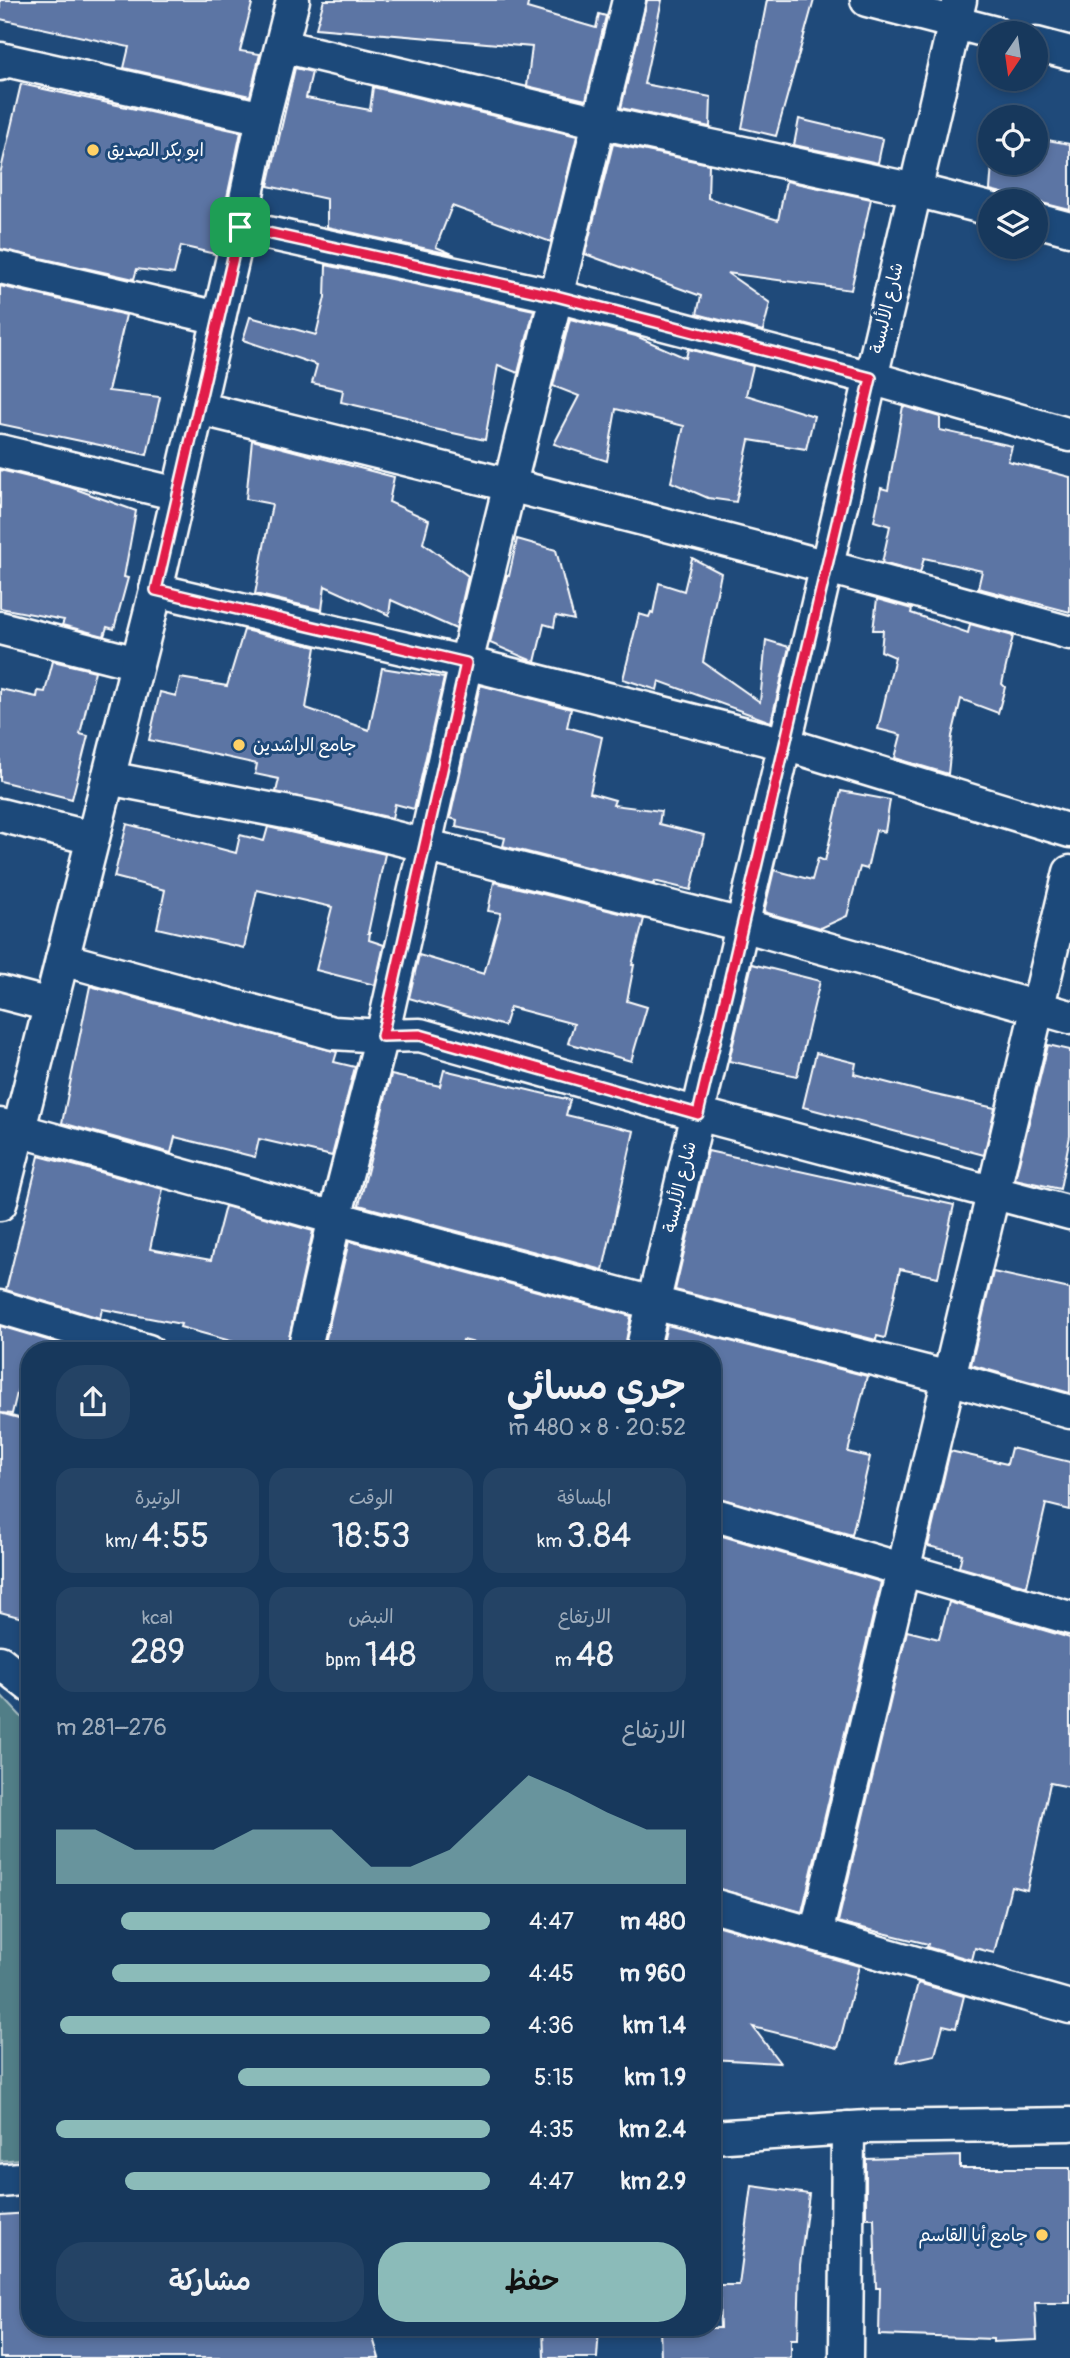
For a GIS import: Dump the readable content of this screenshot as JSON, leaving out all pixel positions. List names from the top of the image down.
{
  "streets": {
    "street": ["شارع الألبسة"]
  },
  "places": ["ابو بكر الصديق", "جامع الراشدين", "جامع أبا القاسم"],
  "north": "bottom",
  "page": {
    "heading": ["جري مسائي", "20:52 · 8 × 480 m"],
    "stats": [
      ["المسافة", "3.84 km"],
      ["الوقت", "18:53"],
      ["الوتيرة", "4:55 /km"],
      ["الارتفاع", "48 m"],
      ["النبض", "148 bpm"],
      ["kcal", "289"]
    ],
    "chart": ["الارتفاع", "276–281 m"],
    "list": [
      {
        "name": "480 m",
        "note": "4:47"
      },
      {
        "name": "960 m",
        "note": "4:45"
      },
      {
        "name": "1.4 km",
        "note": "4:36"
      },
      {
        "name": "1.9 km",
        "note": "5:15"
      },
      {
        "name": "2.4 km",
        "note": "4:35"
      },
      {
        "name": "2.9 km",
        "note": "4:47"
      }
    ],
    "buttons": ["حفظ", "مشاركة"]
  }
}
